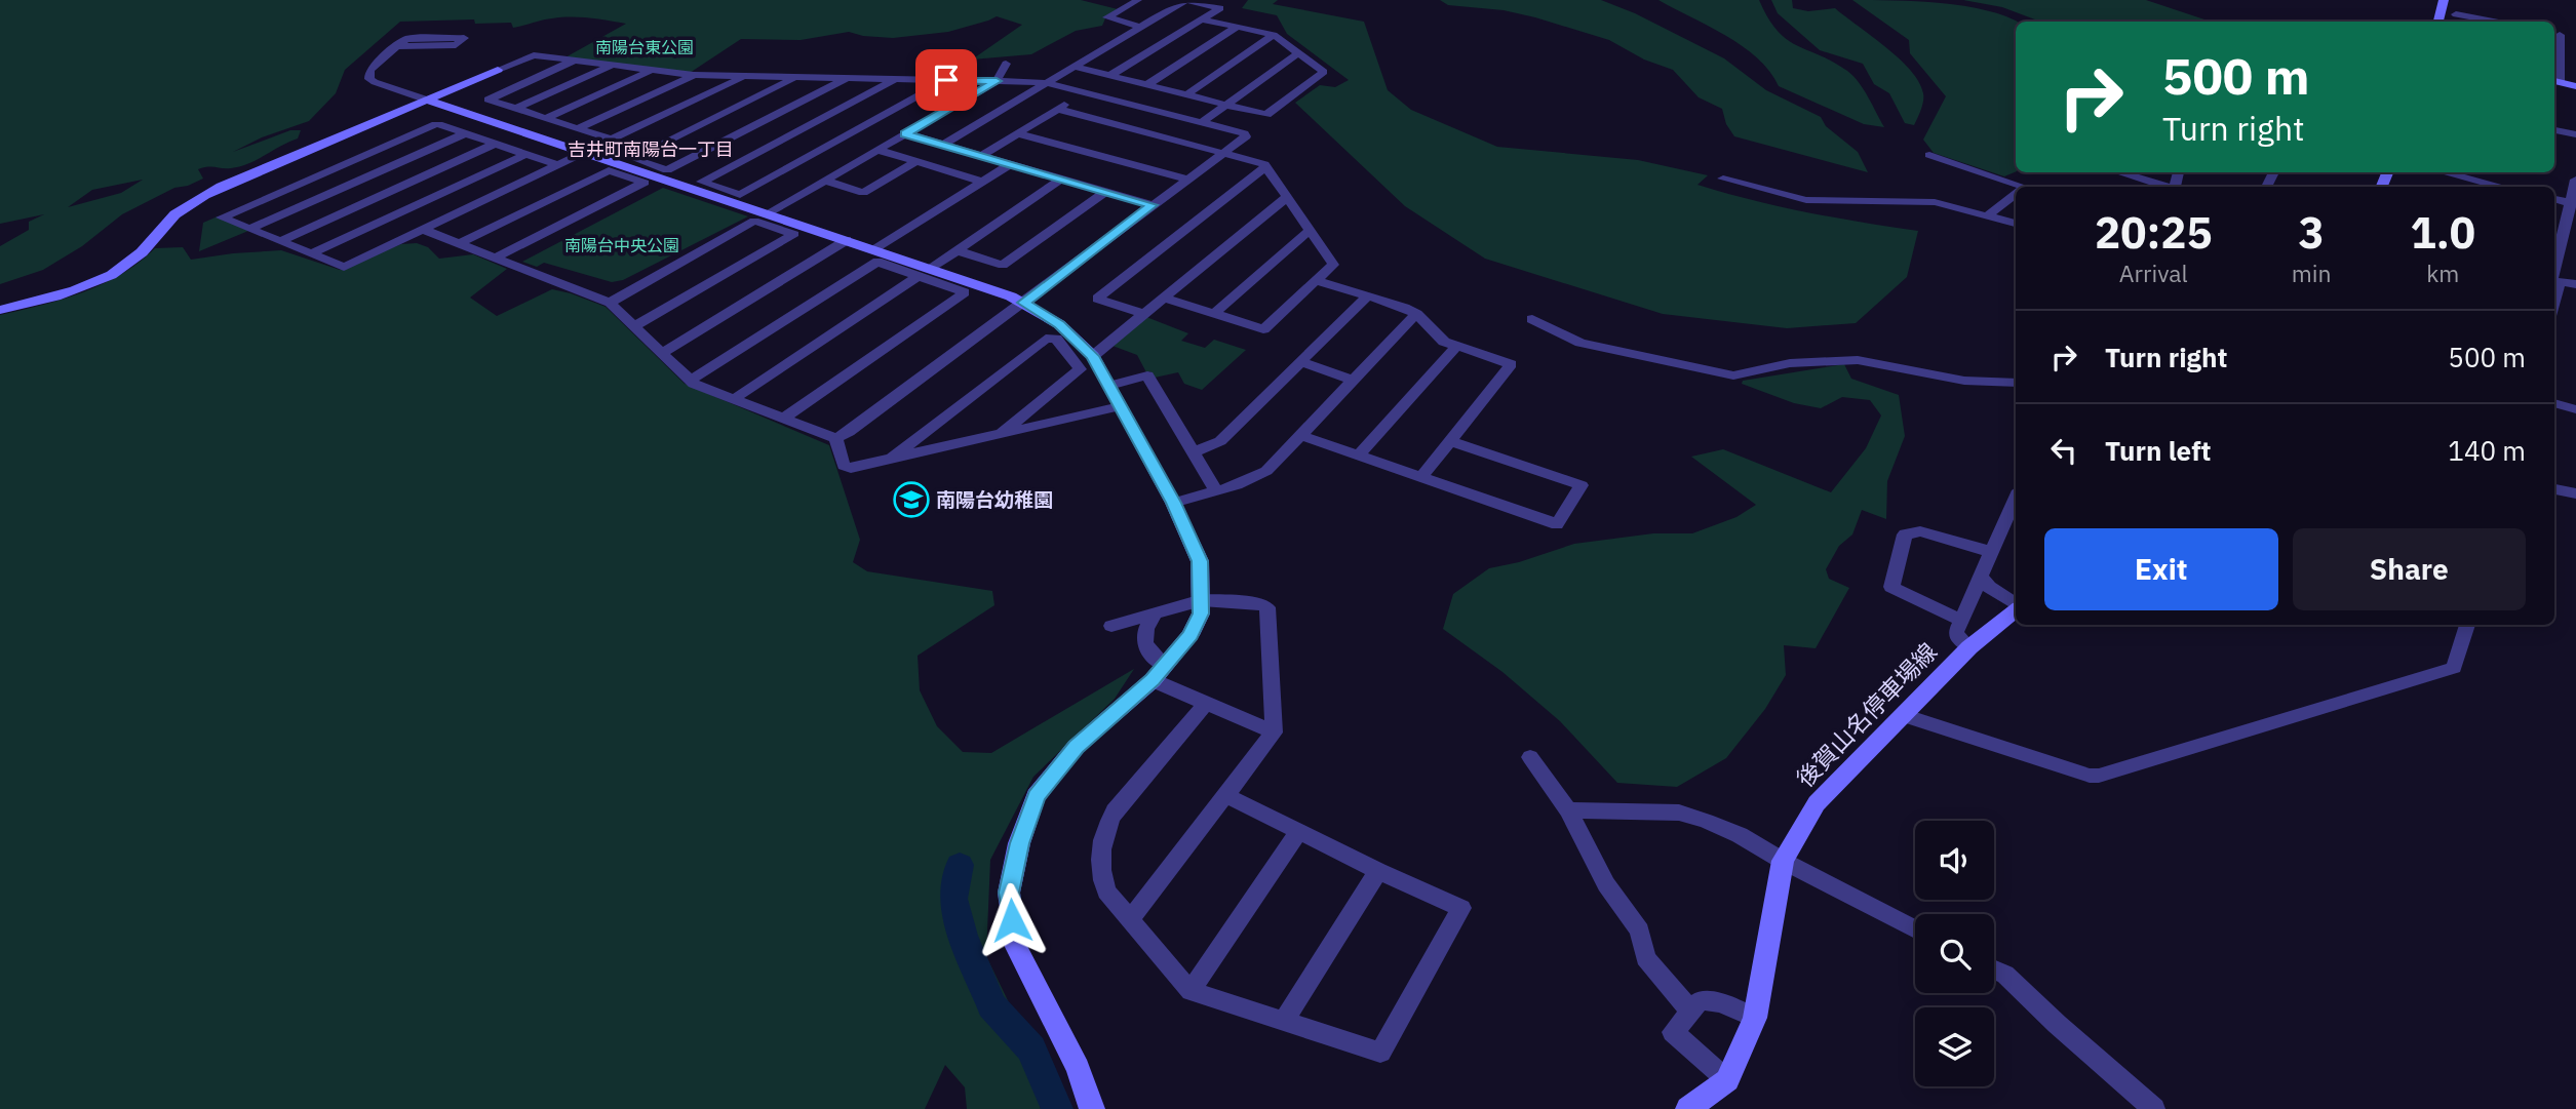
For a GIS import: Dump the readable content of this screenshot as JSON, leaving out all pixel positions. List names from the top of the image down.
{
  "streets": {
    "street": ["後賀山名停車場線"]
  },
  "districts": ["吉井町南陽台一丁目"],
  "parks": ["南陽台東公園", "南陽台中央公園"],
  "places": {
    "school or university": ["南陽台幼稚園"]
  },
  "page": {
    "turn": ["500 m", "Turn right"],
    "eta": [
      "20:25",
      "Arrival",
      "3",
      "min",
      "1.0",
      "km"
    ],
    "list": [
      {
        "name": "Turn right",
        "value": "500 m"
      },
      {
        "name": "Turn left",
        "value": "140 m"
      }
    ],
    "buttons": ["Exit", "Share"]
  }
}
